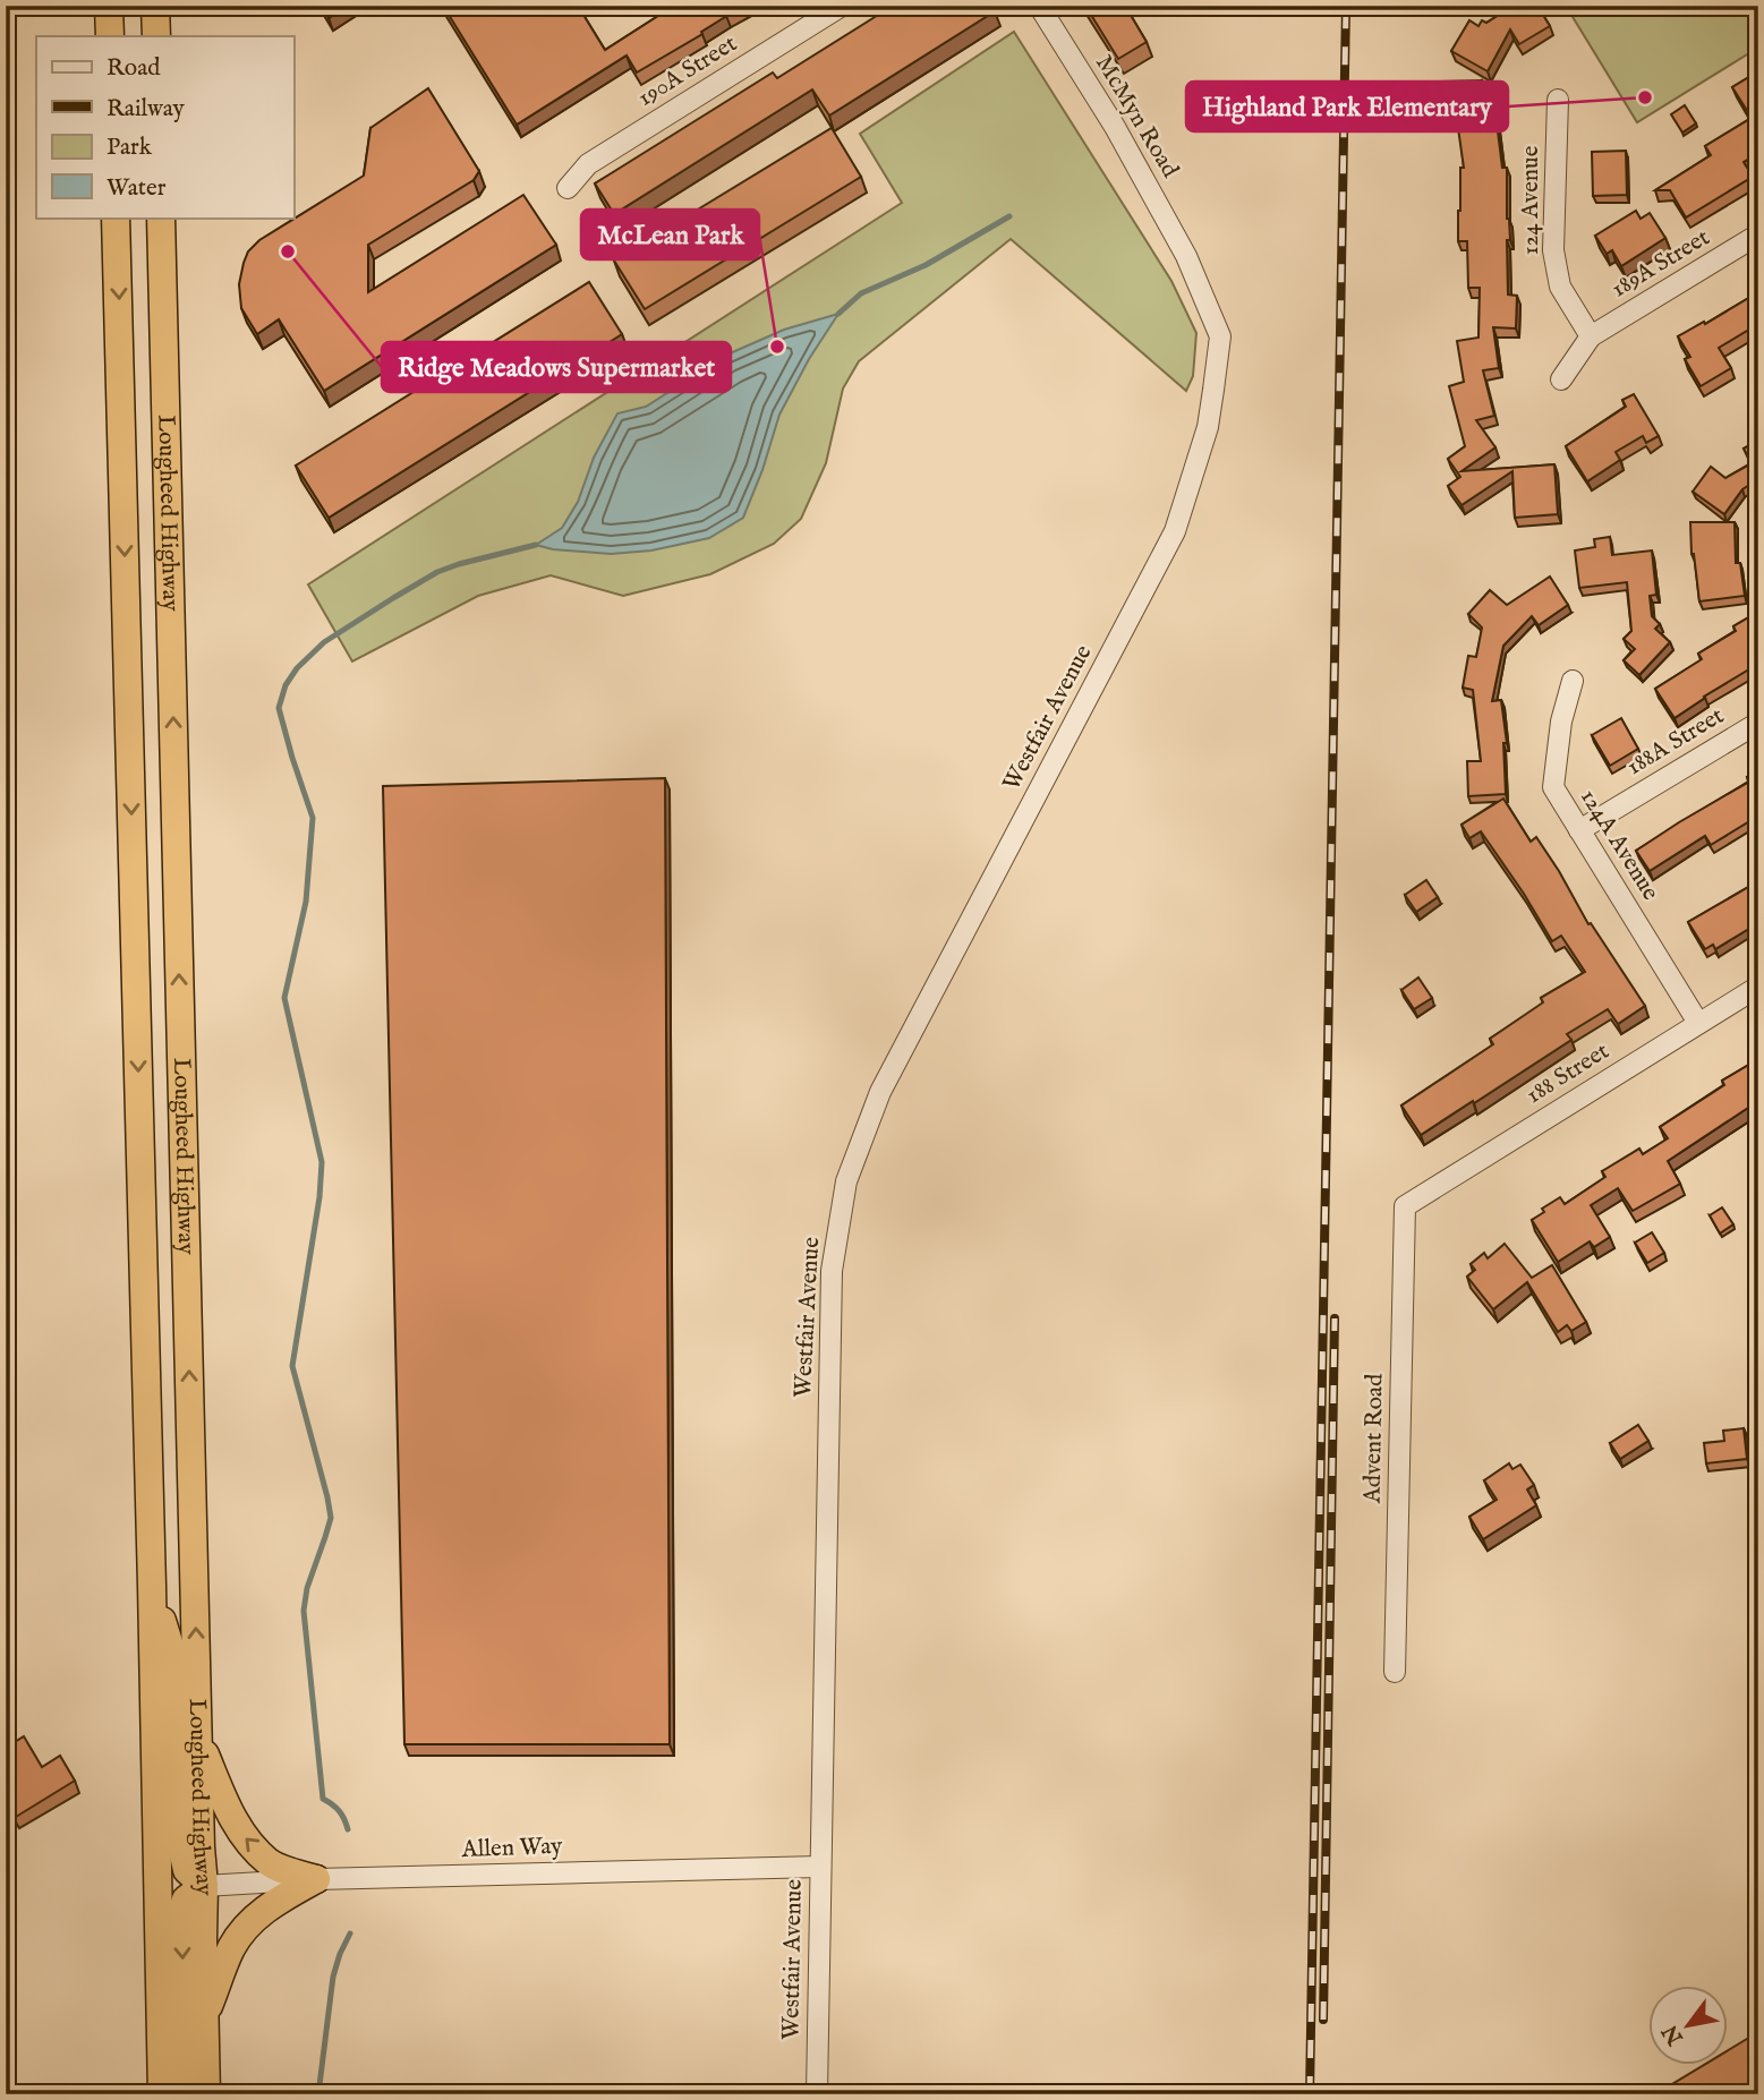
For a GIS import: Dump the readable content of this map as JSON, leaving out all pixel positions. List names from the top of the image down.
{
  "streets": {
    "highway": ["Lougheed Highway"],
    "street": [
      "190A Street",
      "McMyn Road",
      "124 Avenue",
      "189A Street",
      "Westfair Avenue",
      "188A Street",
      "124A Avenue",
      "188 Street",
      "Advent Road",
      "Allen Way"
    ]
  },
  "crossings": [
    ["McMyn Road", "Westfair Avenue"],
    ["124 Avenue", "189A Street"],
    ["Lougheed Highway", "Allen Way"],
    ["Westfair Avenue", "Allen Way"],
    ["188A Street", "124A Avenue"],
    ["124A Avenue", "188 Street"],
    ["188 Street", "Advent Road"]
  ],
  "places": ["Highland Park Elementary", "Ridge Meadows Supermarket", "McLean Park"],
  "legend": [
    "Road",
    "Railway",
    "Park",
    "Water"
  ],
  "north": "bottom left"
}
